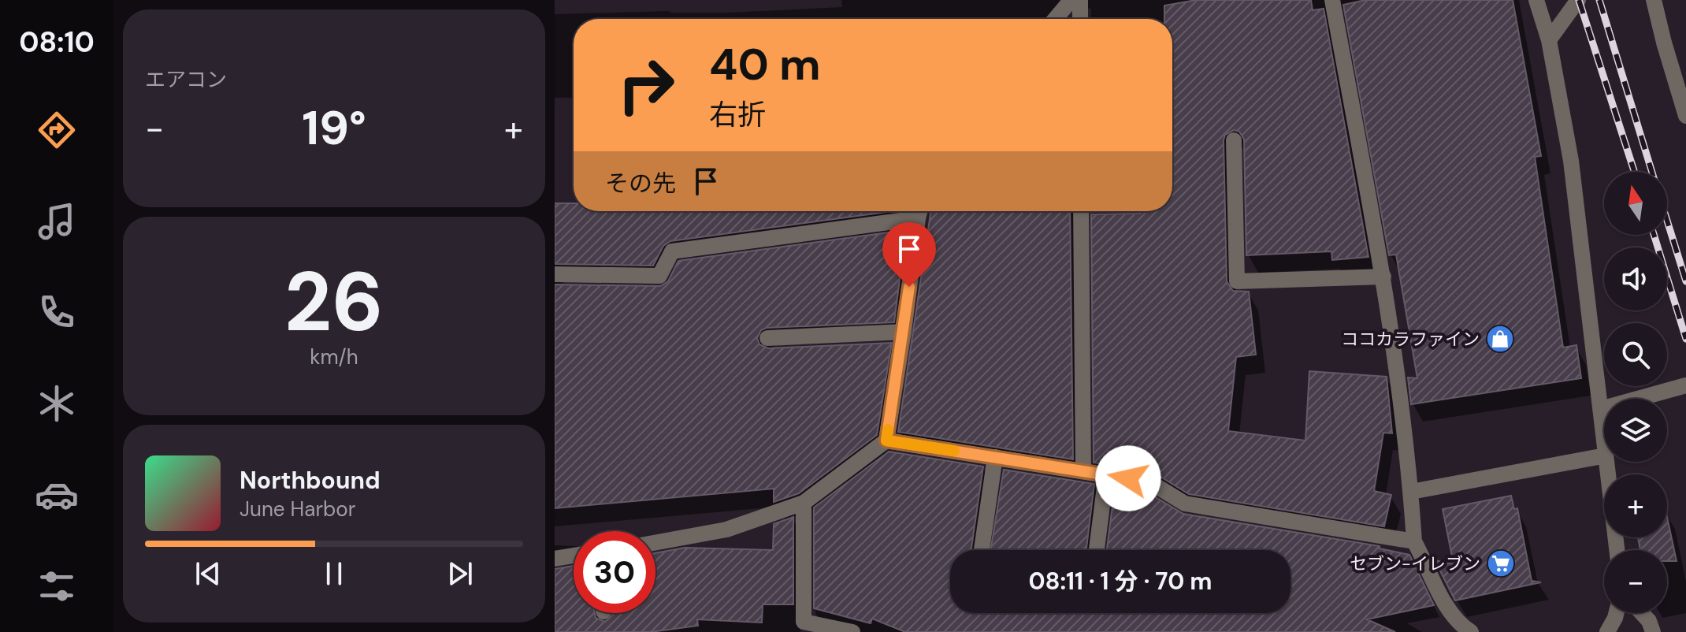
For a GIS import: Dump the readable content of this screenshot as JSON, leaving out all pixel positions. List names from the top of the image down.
{
  "places": {
    "shop": ["ココカラファイン"],
    "supermarket": ["セブン-イレブン"]
  },
  "north": "top",
  "page": {
    "tabs": "08:10",
    "tile": [
      "エアコン",
      ["26", "km/h"]
    ],
    "turn": ["40 m", "右折"],
    "heat": ["−", "19°", "+"],
    "then": "その先",
    "map_buttons": ["+", "−"],
    "song": ["Northbound", "June Harbor"],
    "limit": "30",
    "trip": "08:11 · 1 分 · 70 m"
  }
}
